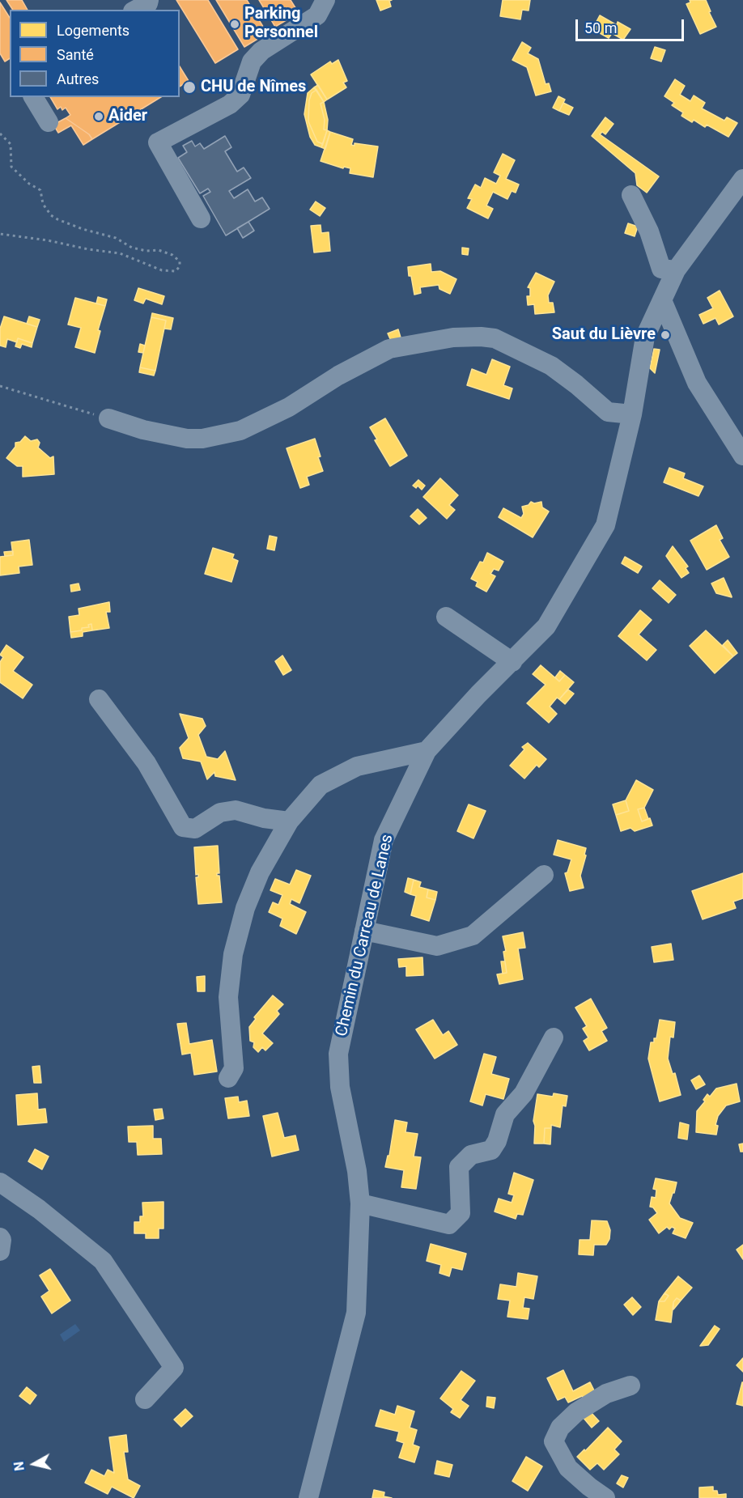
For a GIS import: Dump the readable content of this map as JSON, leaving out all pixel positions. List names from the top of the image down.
{
  "streets": {
    "street": ["Chemin du Carreau de Lanes"]
  },
  "places": [
    "Parking Personnel",
    "CHU de Nîmes",
    "Aider",
    "Saut du Lièvre"
  ],
  "legend": ["Logements", "Santé", "Autres"],
  "scale_bar": "50 m",
  "north": "left"
}
